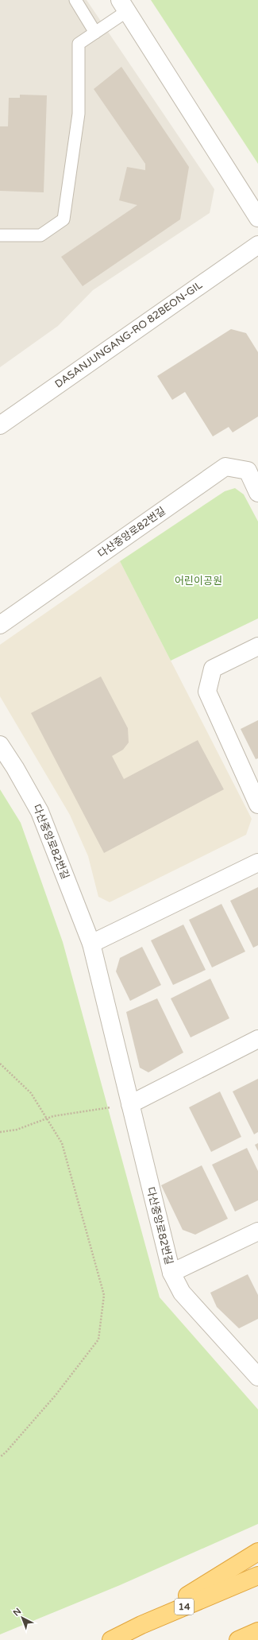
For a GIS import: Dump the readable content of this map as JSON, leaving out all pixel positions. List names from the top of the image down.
{
  "streets": {
    "highway": ["14"],
    "street": ["DASANJUNGANG-RO 82BEON-GIL", "다산중앙로82번길"]
  },
  "parks": ["어린이공원"],
  "north": "top left"
}
